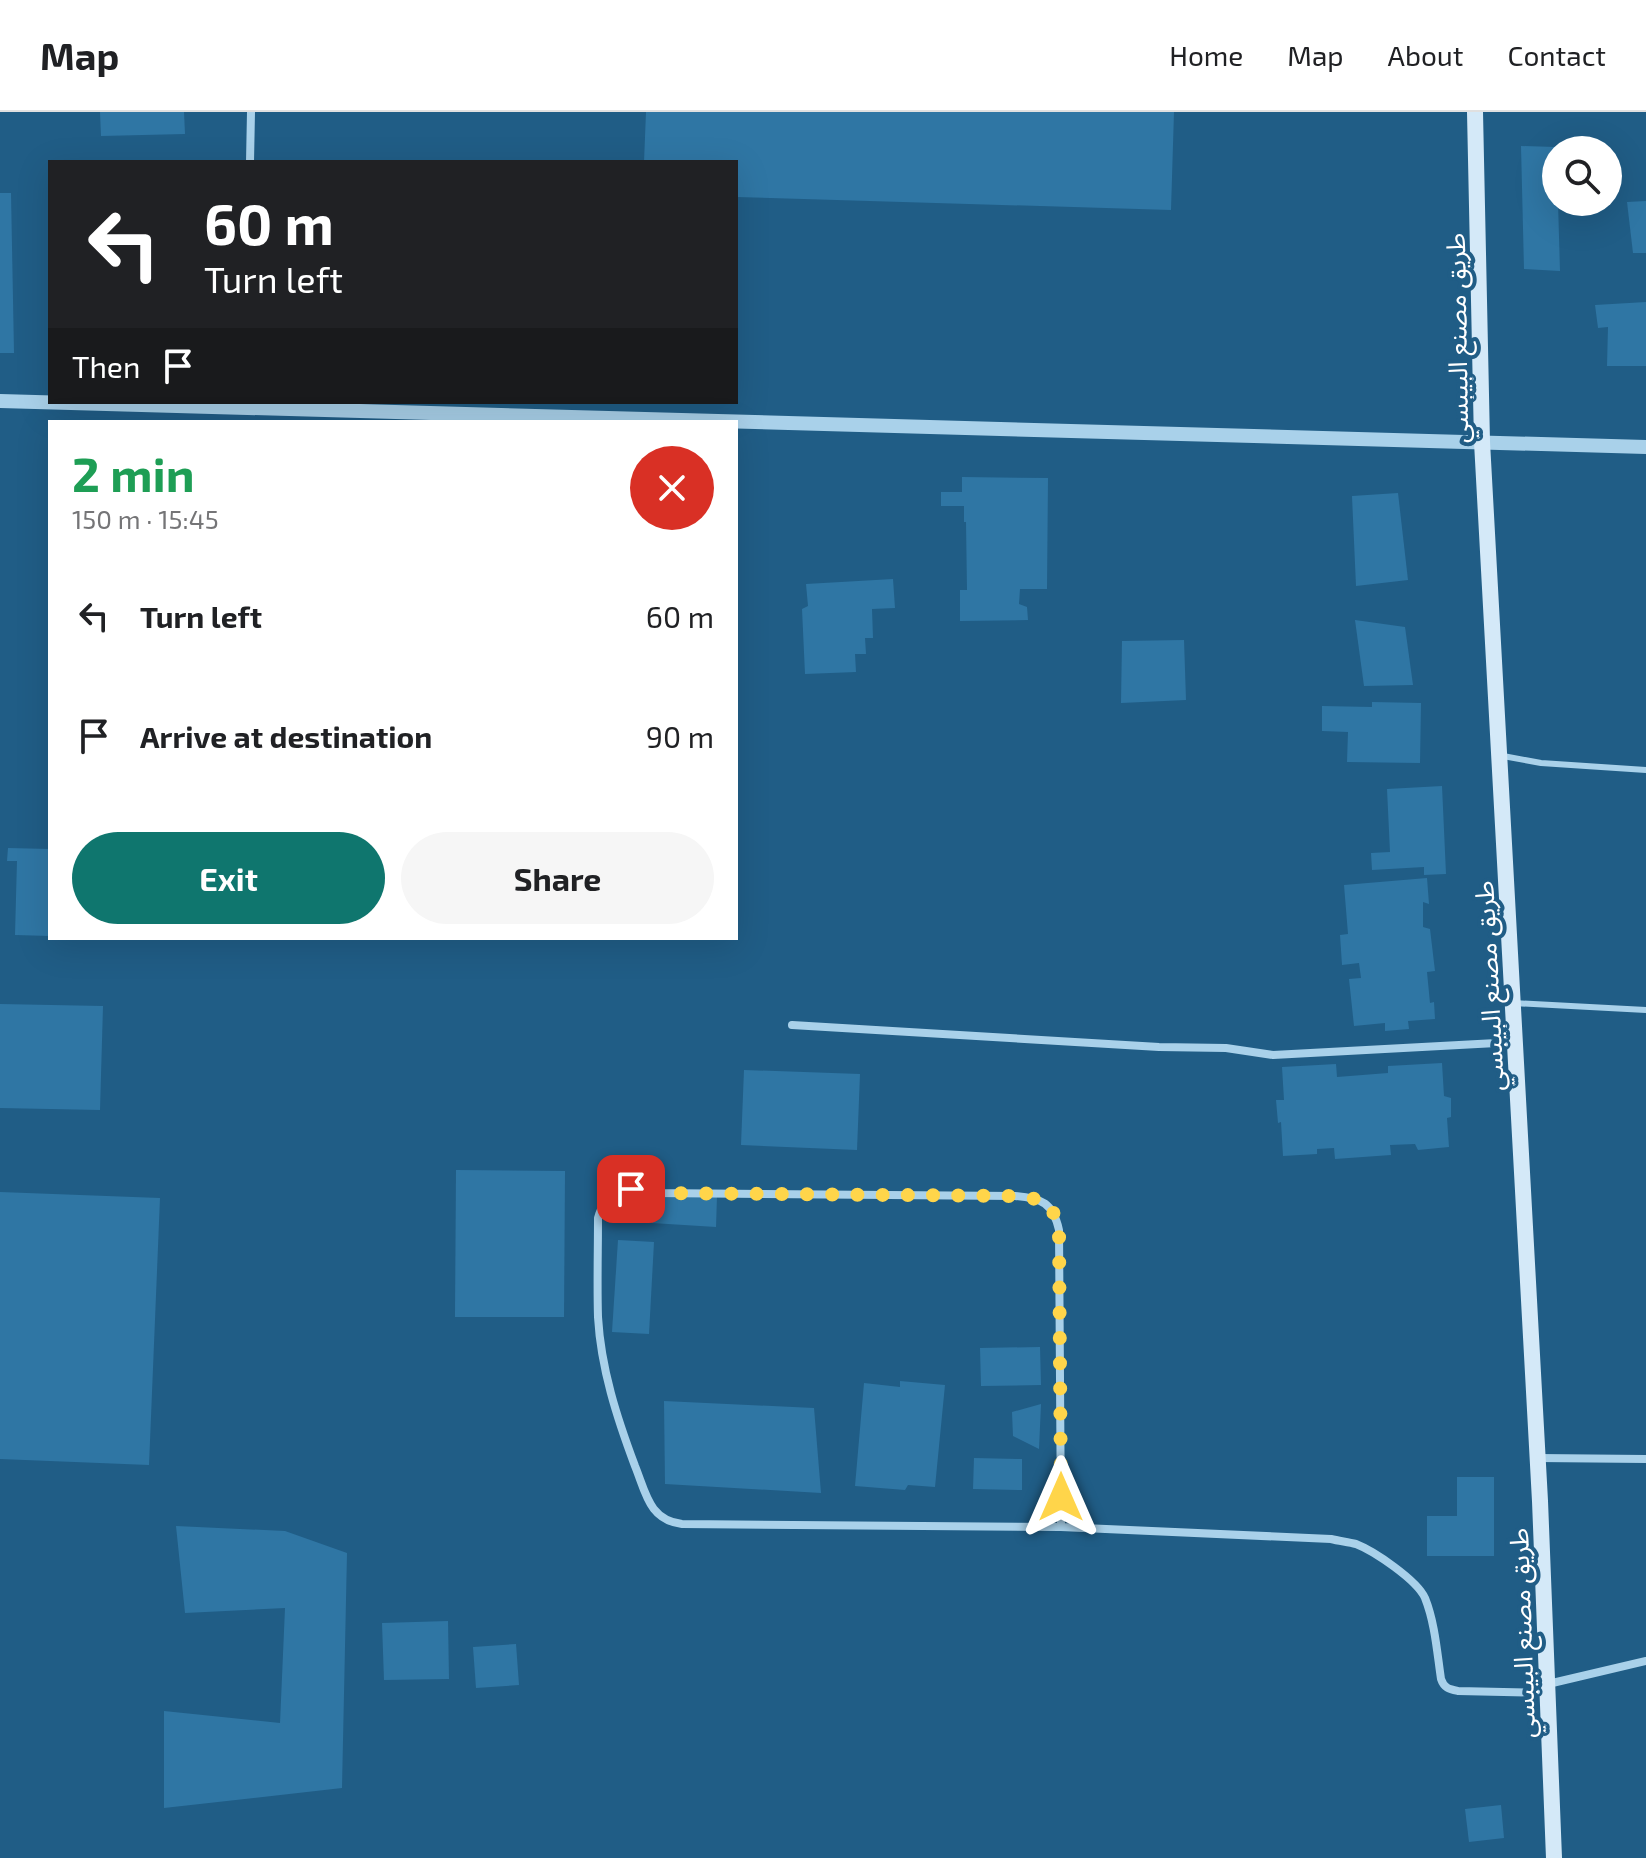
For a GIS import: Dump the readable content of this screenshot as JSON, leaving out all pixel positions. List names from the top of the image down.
{
  "streets": {
    "main road": ["طريق مصنع البيبسي"]
  },
  "page": {
    "header": "Map",
    "nav": [
      "Home",
      "Map",
      "About",
      "Contact"
    ],
    "turn": ["60 m", "Turn left"],
    "then": "Then",
    "heading": ["2 min", "150 m · 15:45"],
    "list": [
      {
        "name": "Turn left",
        "value": "60 m"
      },
      {
        "name": "Arrive at destination",
        "value": "90 m"
      }
    ],
    "buttons": ["Exit", "Share"]
  }
}
